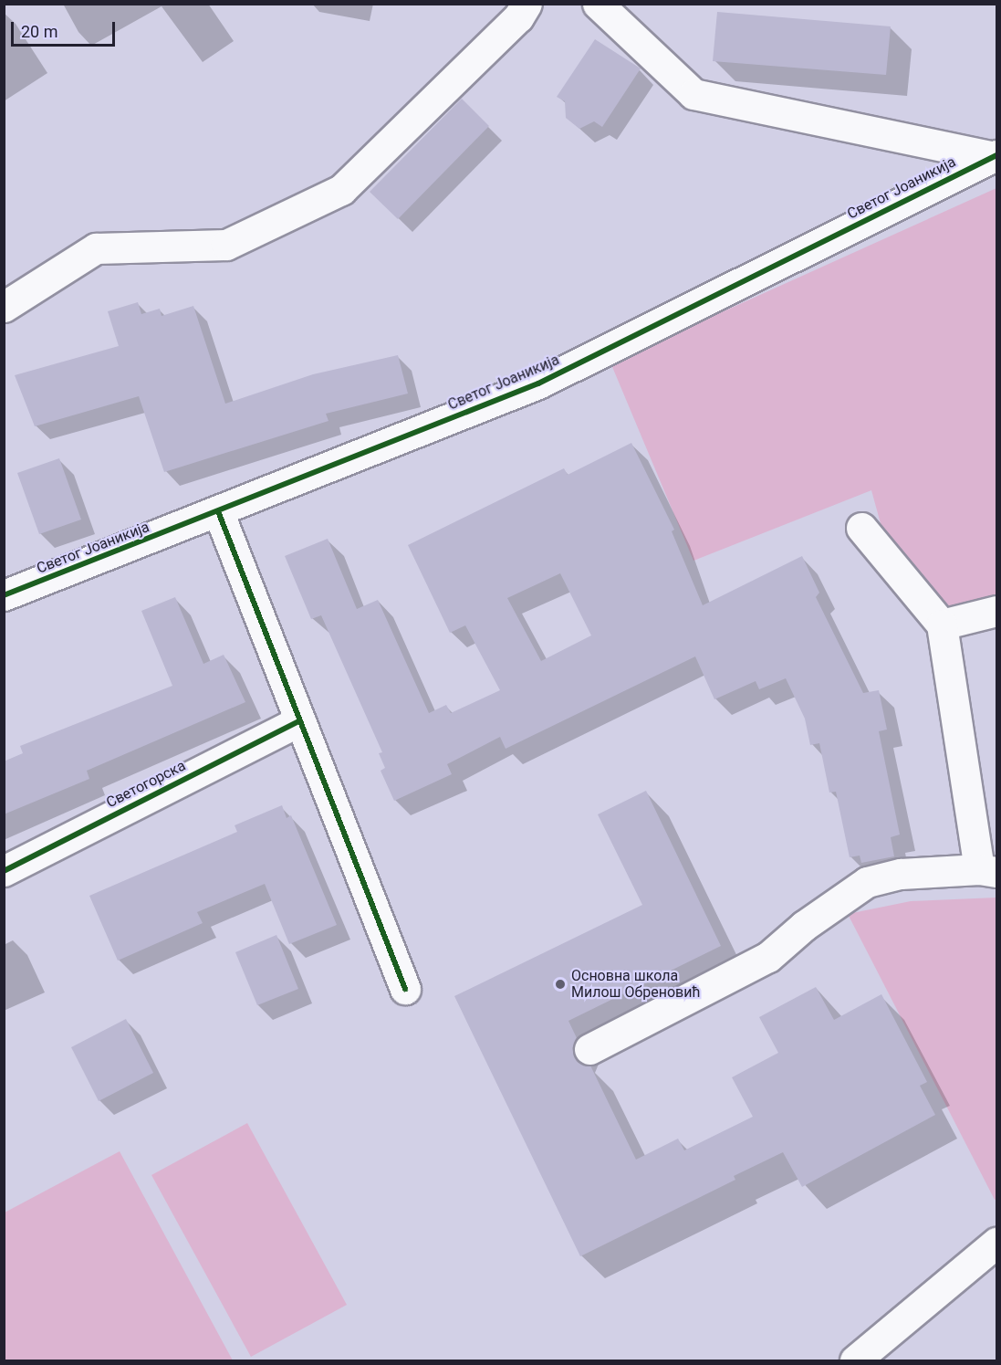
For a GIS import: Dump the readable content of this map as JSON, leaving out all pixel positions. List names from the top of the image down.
{
  "streets": {
    "street": ["Светог Јоаникија", "Светогорска"]
  },
  "places": ["Основна школа Милош Обреновић"],
  "scale_bar": "20 m"
}
